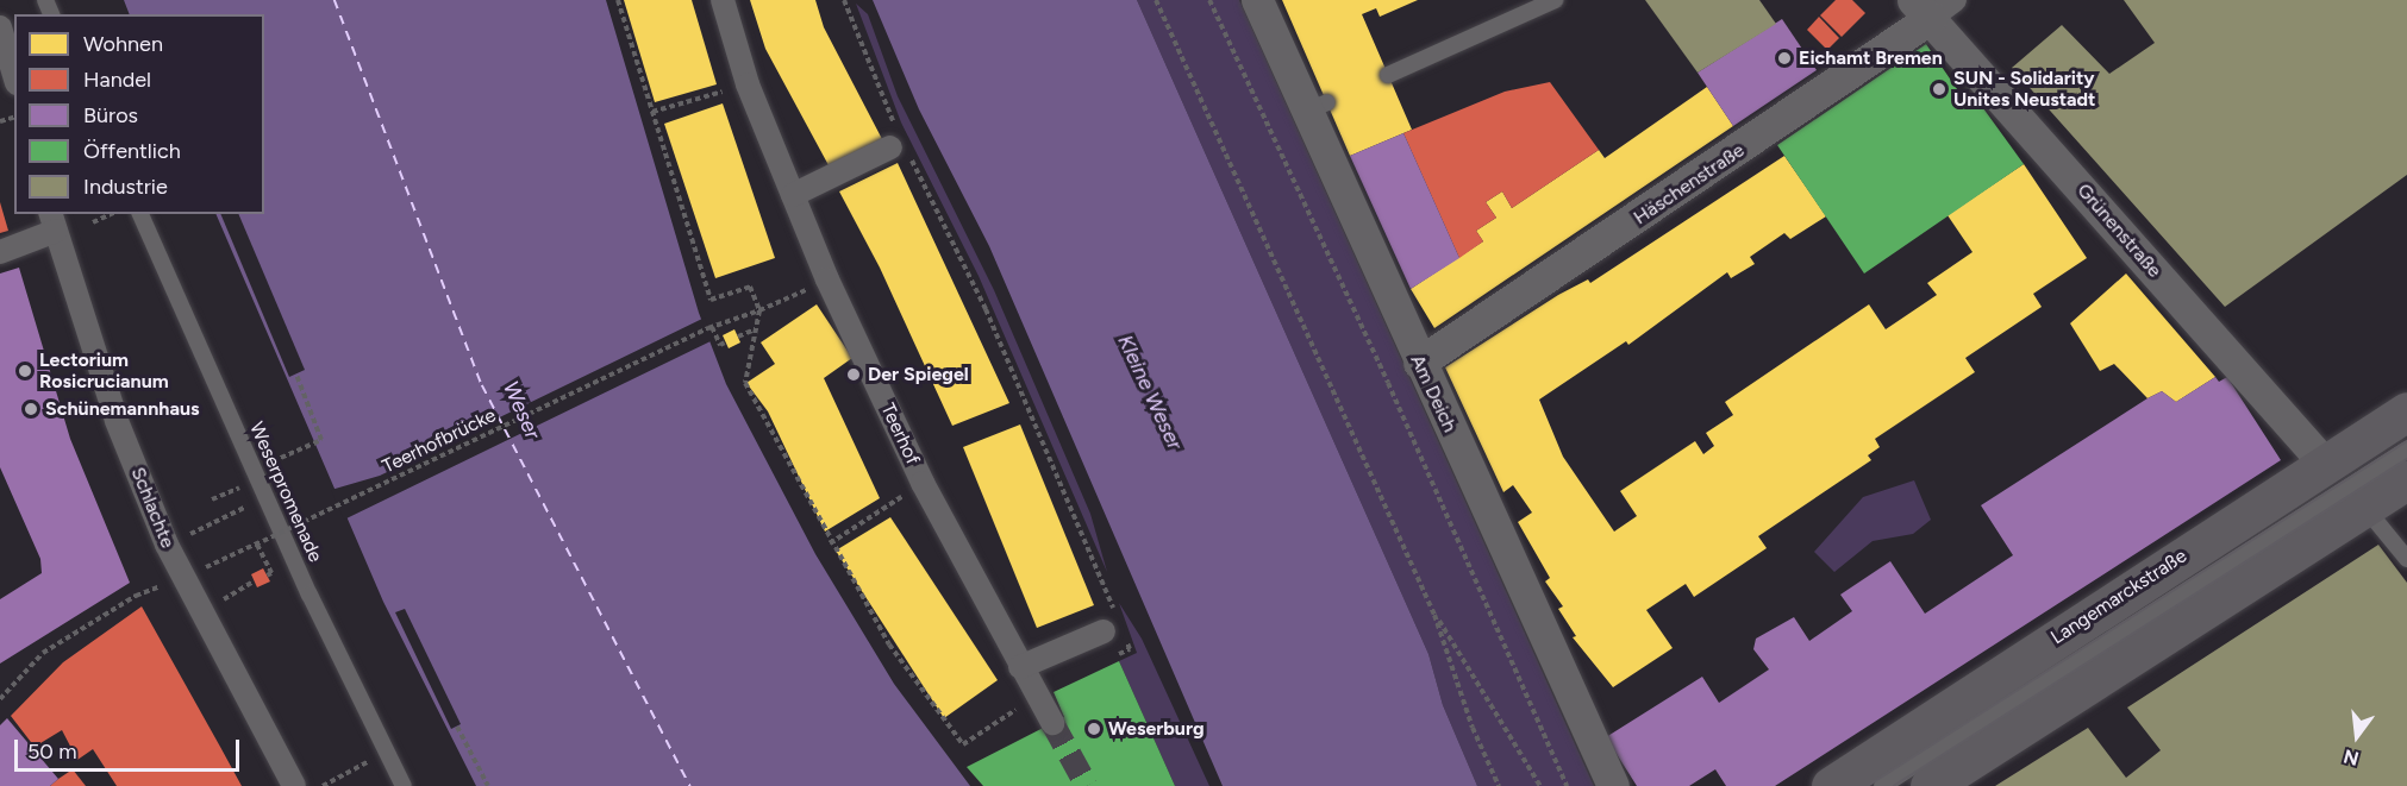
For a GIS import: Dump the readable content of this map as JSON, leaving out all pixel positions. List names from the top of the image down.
{
  "streets": {
    "main road": ["Langemarckstraße"],
    "street": [
      "Häschenstraße",
      "Grünenstraße",
      "Am Deich",
      "Teerhof",
      "Schlachte"
    ],
    "lane": ["Weserpromenade"],
    "path": ["Teerhofbrücke"]
  },
  "crossings": [
    ["Häschenstraße", "Grünenstraße"],
    ["Häschenstraße", "Am Deich"],
    ["Grünenstraße", "Langemarckstraße"],
    ["Teerhof", "Teerhofbrücke"]
  ],
  "water": ["Kleine Weser", "Weser"],
  "places": [
    "Eichamt Bremen",
    "SUN - Solidarity Unites Neustadt",
    "Lectorium Rosicrucianum",
    "Der Spiegel",
    "Schünemannhaus",
    "Weserburg"
  ],
  "legend": [
    "Wohnen",
    "Handel",
    "Büros",
    "Öffentlich",
    "Industrie"
  ],
  "scale_bar": "50 m",
  "north": "bottom"
}
